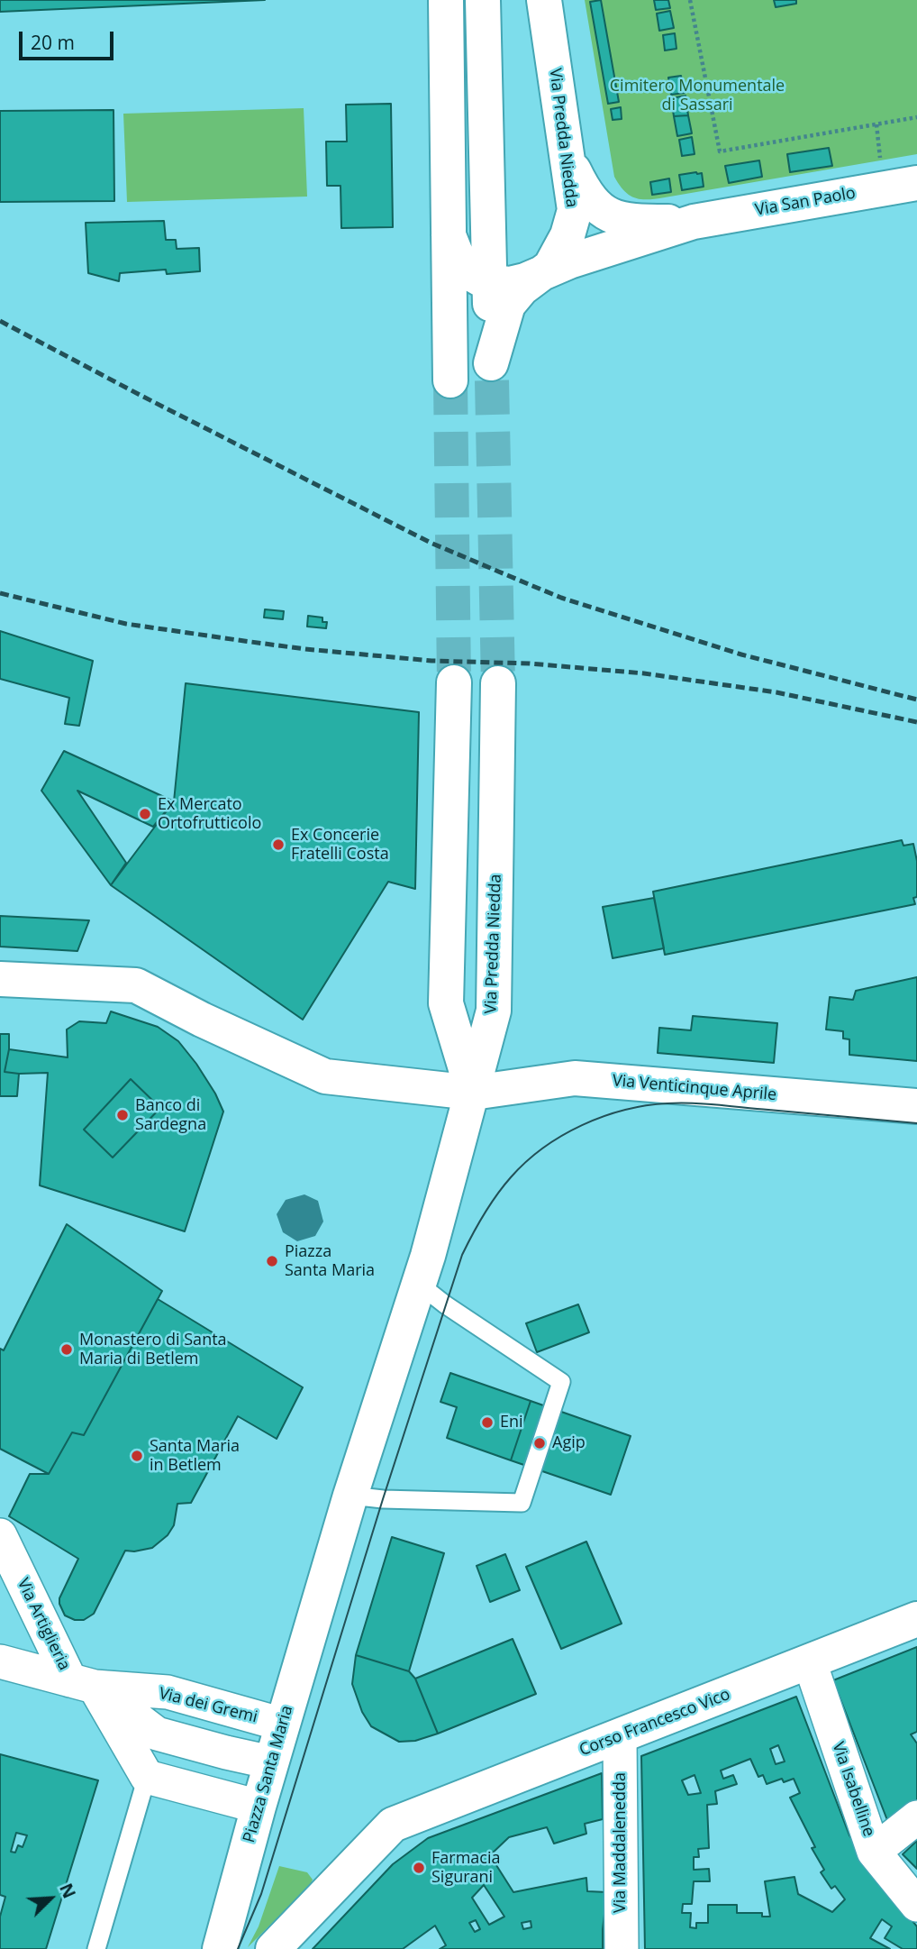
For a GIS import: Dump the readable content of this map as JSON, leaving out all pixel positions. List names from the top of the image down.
{
  "streets": {
    "main road": [
      "Via Predda Niedda",
      "Via San Paolo",
      "Via Venticinque Aprile",
      "Corso Francesco Vico",
      "Piazza Santa Maria"
    ],
    "street": [
      "Via Artiglieria",
      "Via dei Gremi",
      "Via Isabelline",
      "Via Maddalenedda"
    ]
  },
  "crossings": [
    ["Via Predda Niedda", "Via San Paolo"],
    ["Via Predda Niedda", "Via Venticinque Aprile"],
    ["Via Predda Niedda", "Piazza Santa Maria"],
    ["Via Venticinque Aprile", "Piazza Santa Maria"],
    ["Via Artiglieria", "Via dei Gremi"],
    ["Via dei Gremi", "Piazza Santa Maria"],
    ["Corso Francesco Vico", "Via Isabelline"],
    ["Corso Francesco Vico", "Via Maddalenedda"]
  ],
  "parks": ["Cimitero Monumentale di Sassari"],
  "places": [
    "Ex Mercato Ortofrutticolo",
    "Ex Concerie Fratelli Costa",
    "Banco di Sardegna",
    "Piazza Santa Maria",
    "Monastero di Santa Maria di Betlem",
    "Eni",
    "Agip",
    "Santa Maria in Betlem",
    "Farmacia Sigurani"
  ],
  "scale_bar": "20 m",
  "north": "top right"
}
